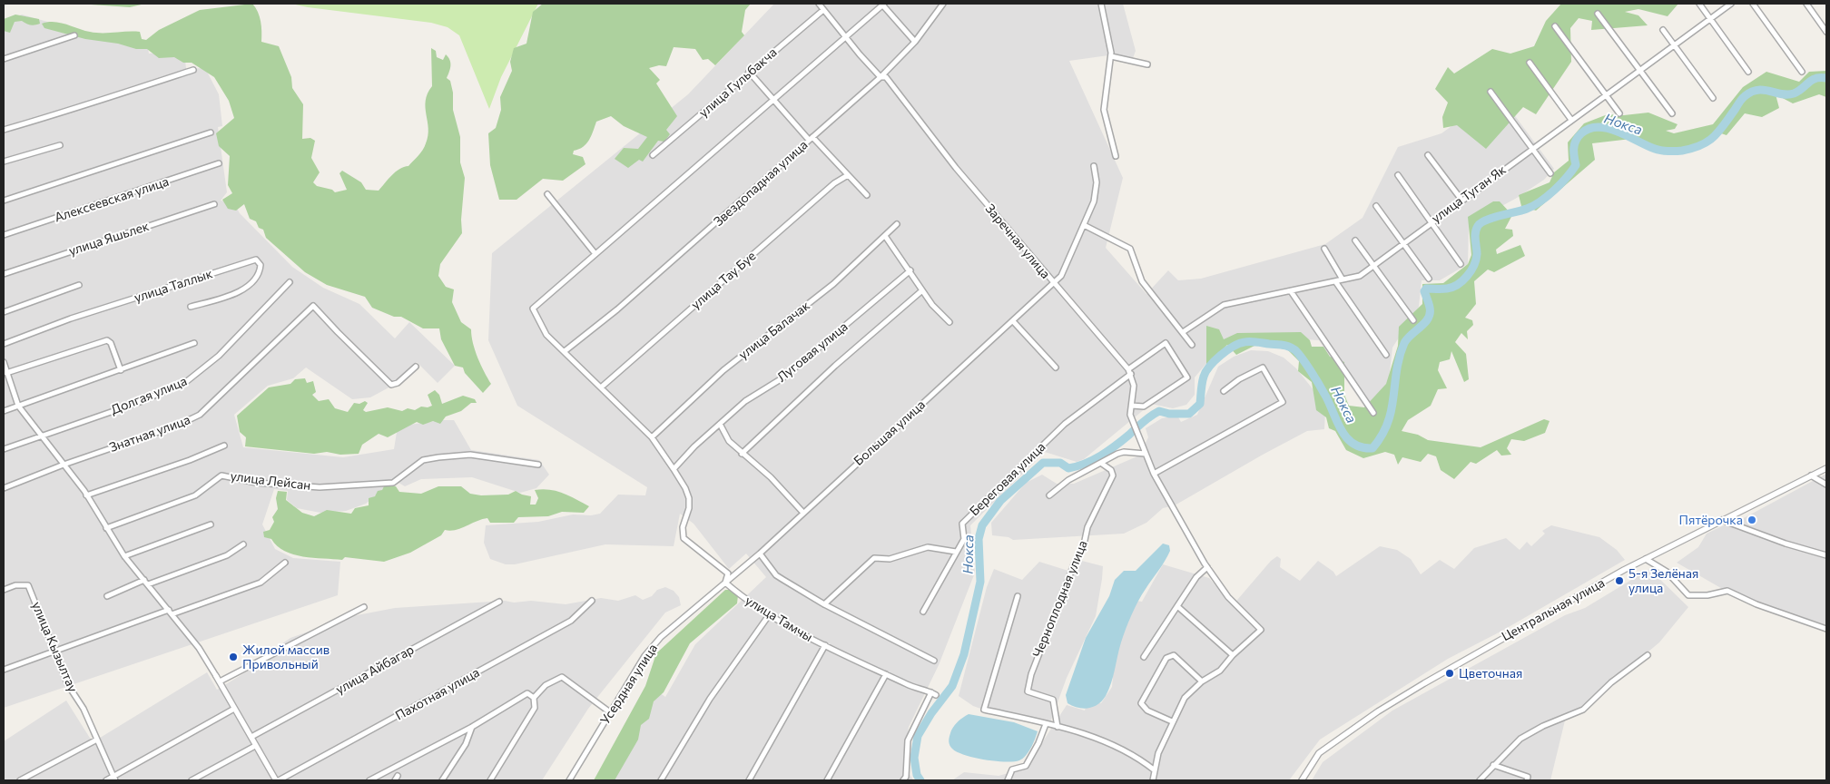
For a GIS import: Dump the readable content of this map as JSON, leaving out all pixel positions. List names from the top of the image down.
{
  "streets": {
    "street": [
      "улица Гульбакча",
      "Звездопадная улица",
      "улица Туган Як",
      "Алексеевская улица",
      "улица Яшьлек",
      "Заречная улица",
      "улица Тау Буе",
      "улица Таллык",
      "улица Балачак",
      "Луговая улица",
      "Долгая улица",
      "Большая улица",
      "Знатная улица",
      "Береговая улица",
      "улица Лейсан",
      "Черноплодная улица",
      "Центральная улица",
      "улица Тамчы",
      "улица Кызылтау",
      "улица Айбагар",
      "Усердная улица",
      "Пахотная улица"
    ]
  },
  "crossings": [
    ["Звездопадная улица", "Заречная улица"],
    ["Звездопадная улица", "улица Тамчы"],
    ["Заречная улица", "Большая улица"],
    ["Заречная улица", "Береговая улица"],
    ["улица Тау Буе", "улица Тамчы"],
    ["улица Балачак", "улица Тамчы"],
    ["Луговая улица", "улица Тамчы"],
    ["Большая улица", "улица Тамчы"],
    ["Большая улица", "Усердная улица"],
    ["улица Тамчы", "Усердная улица"]
  ],
  "water": ["Нокса"],
  "places": [
    "Пятёрочка",
    "5-я Зелёная улица",
    "Жилой массив Привольный",
    "Цветочная"
  ]
}
